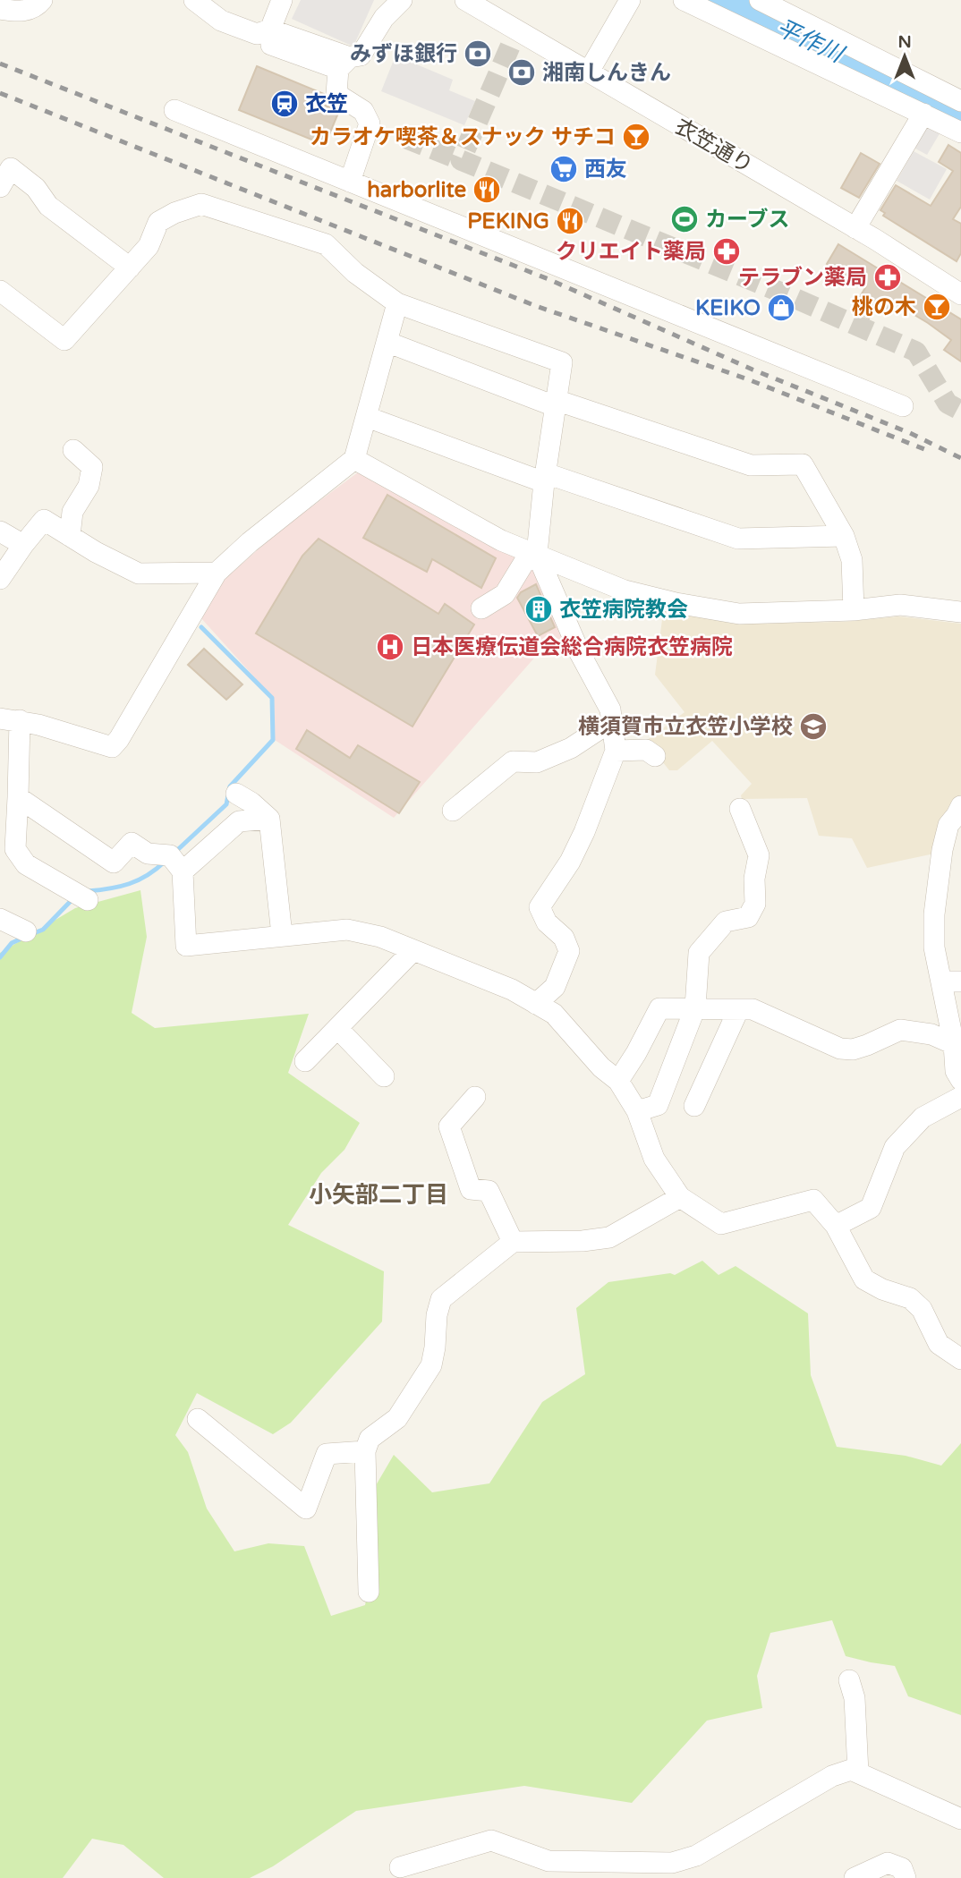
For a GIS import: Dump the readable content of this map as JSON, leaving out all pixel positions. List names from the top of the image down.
{
  "streets": {
    "street": ["衣笠通り"]
  },
  "districts": ["小矢部二丁目"],
  "water": ["平作川"],
  "places": {
    "bank": ["みずほ銀行", "湘南しんきん"],
    "station": ["衣笠"],
    "bar": ["カラオケ喫茶＆スナック サチコ", "桃の木"],
    "supermarket": ["西友"],
    "restaurant": ["harborlite", "PEKING"],
    "sports": ["カーブス"],
    "pharmacy": ["クリエイト薬局", "テラブン薬局"],
    "shop": ["KEIKO"],
    "building": ["衣笠病院教会"],
    "hospital": ["日本医療伝道会総合病院衣笠病院"],
    "school or university": ["横須賀市立衣笠小学校"]
  },
  "north": "top"
}
